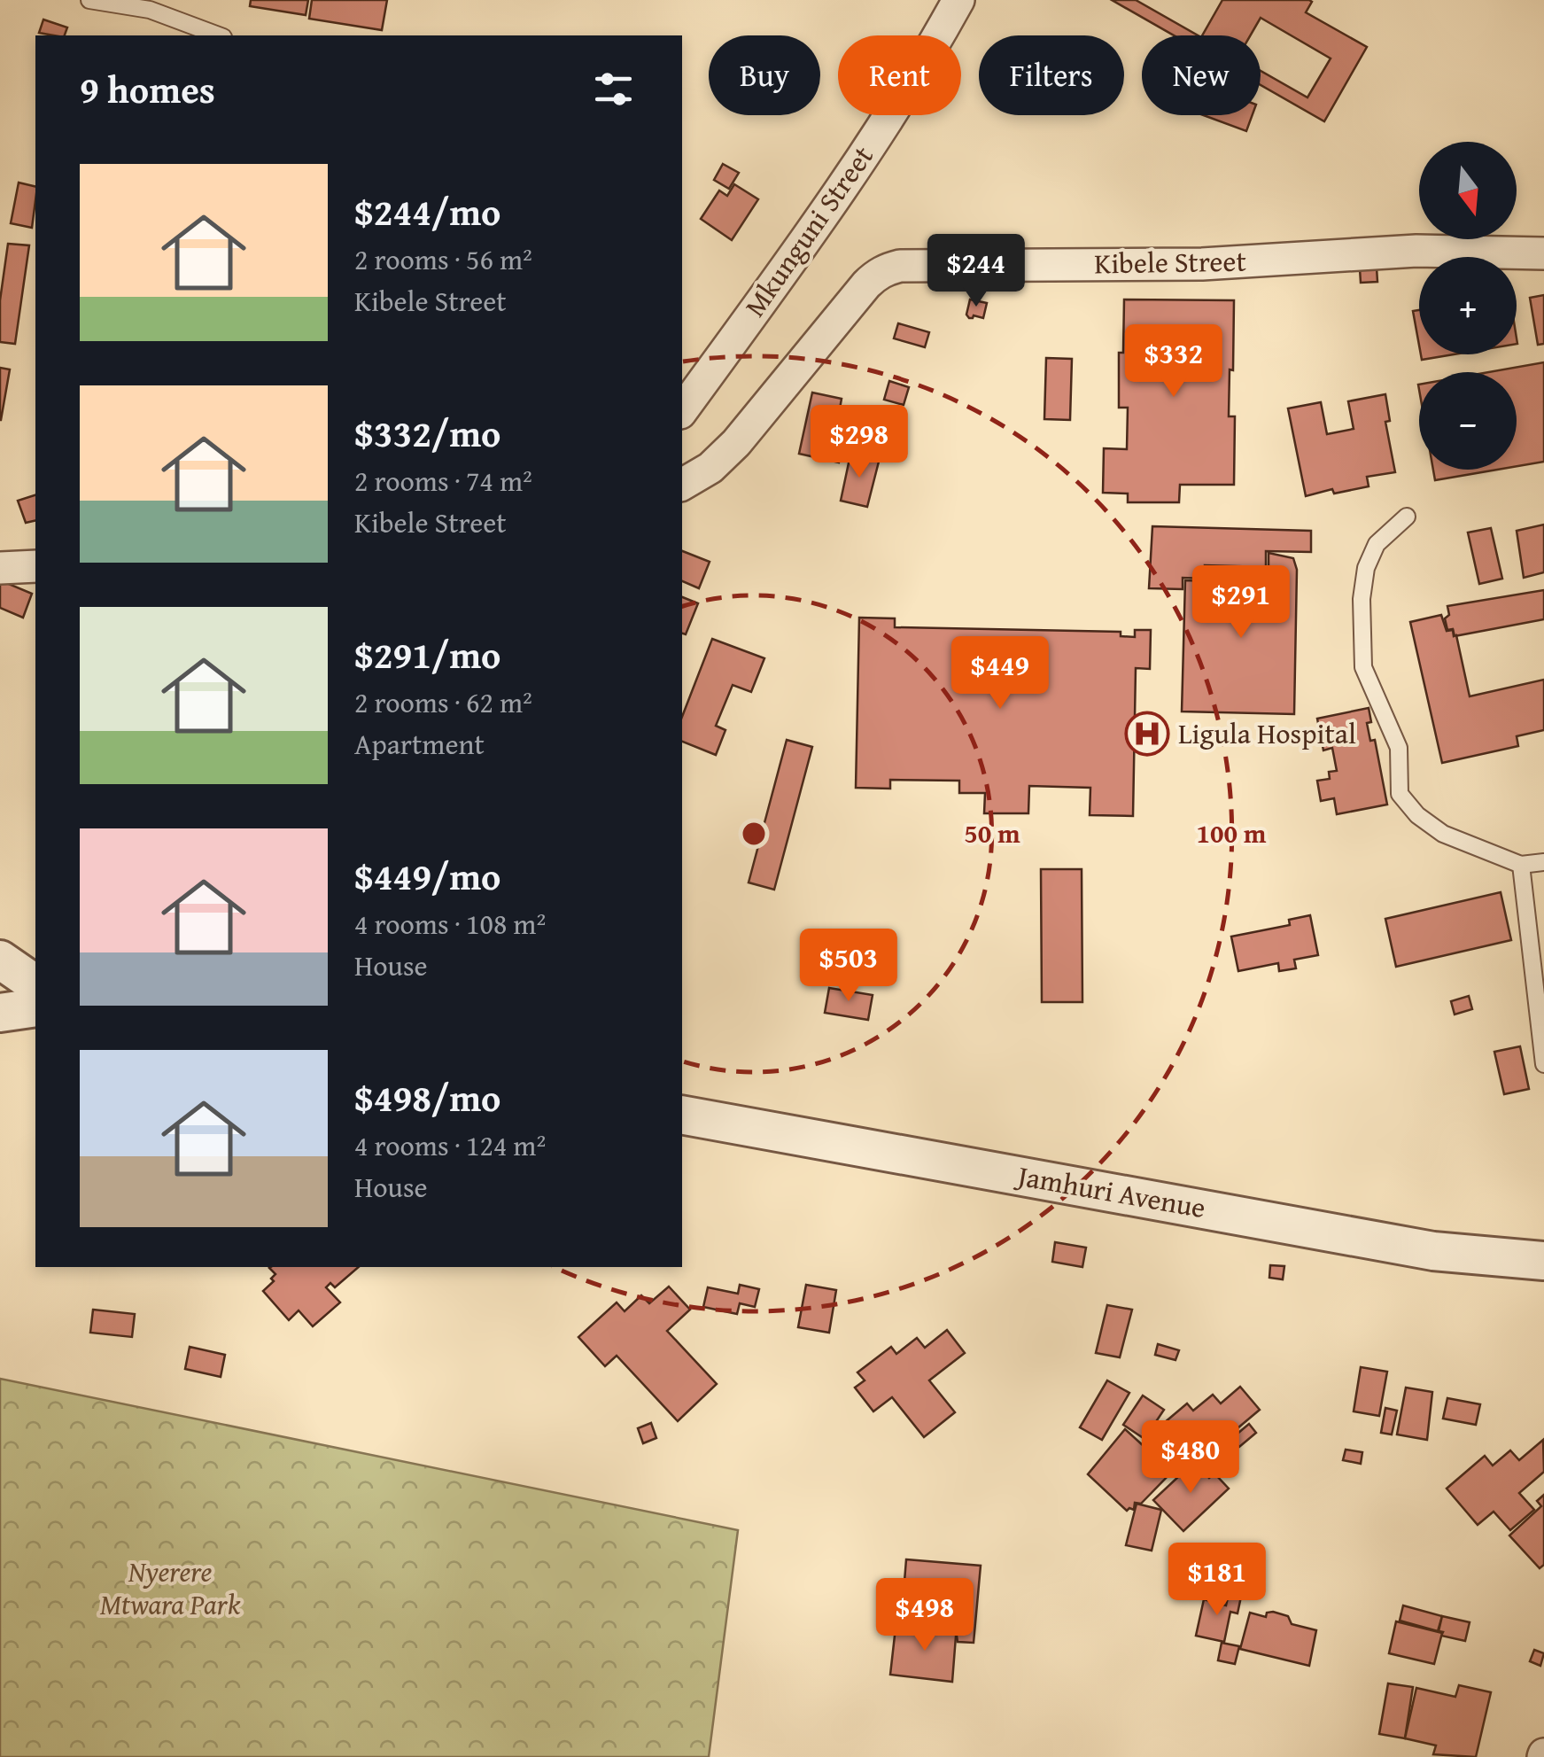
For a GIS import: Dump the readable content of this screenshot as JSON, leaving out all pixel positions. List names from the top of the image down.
{
  "streets": {
    "street": ["Mkunguni Street", "Kibele Street", "Jamhuri Avenue"]
  },
  "parks": ["Nyerere Mtwara Park"],
  "places": {
    "hospital": ["Ligula Hospital"]
  },
  "north": "bottom",
  "page": {
    "chip": [
      "Buy",
      "Rent",
      "Filters",
      "New"
    ],
    "heading": "9 homes",
    "map_buttons": ["+", "−"],
    "list": [
      {
        "name": "$244/mo",
        "note": "2 rooms · 56 m² · Kibele Street"
      },
      {
        "name": "$332/mo",
        "note": "2 rooms · 74 m² · Kibele Street"
      },
      {
        "name": "$291/mo",
        "note": "2 rooms · 62 m² · Apartment"
      },
      {
        "name": "$449/mo",
        "note": "4 rooms · 108 m² · House"
      },
      {
        "name": "$498/mo",
        "note": "4 rooms · 124 m² · House"
      }
    ],
    "price": [
      "$244",
      "$332",
      "$298",
      "$291",
      "$449",
      "$503",
      "$480",
      "$181",
      "$498"
    ]
  },
  "rings": ["50 m", "100 m"]
}
